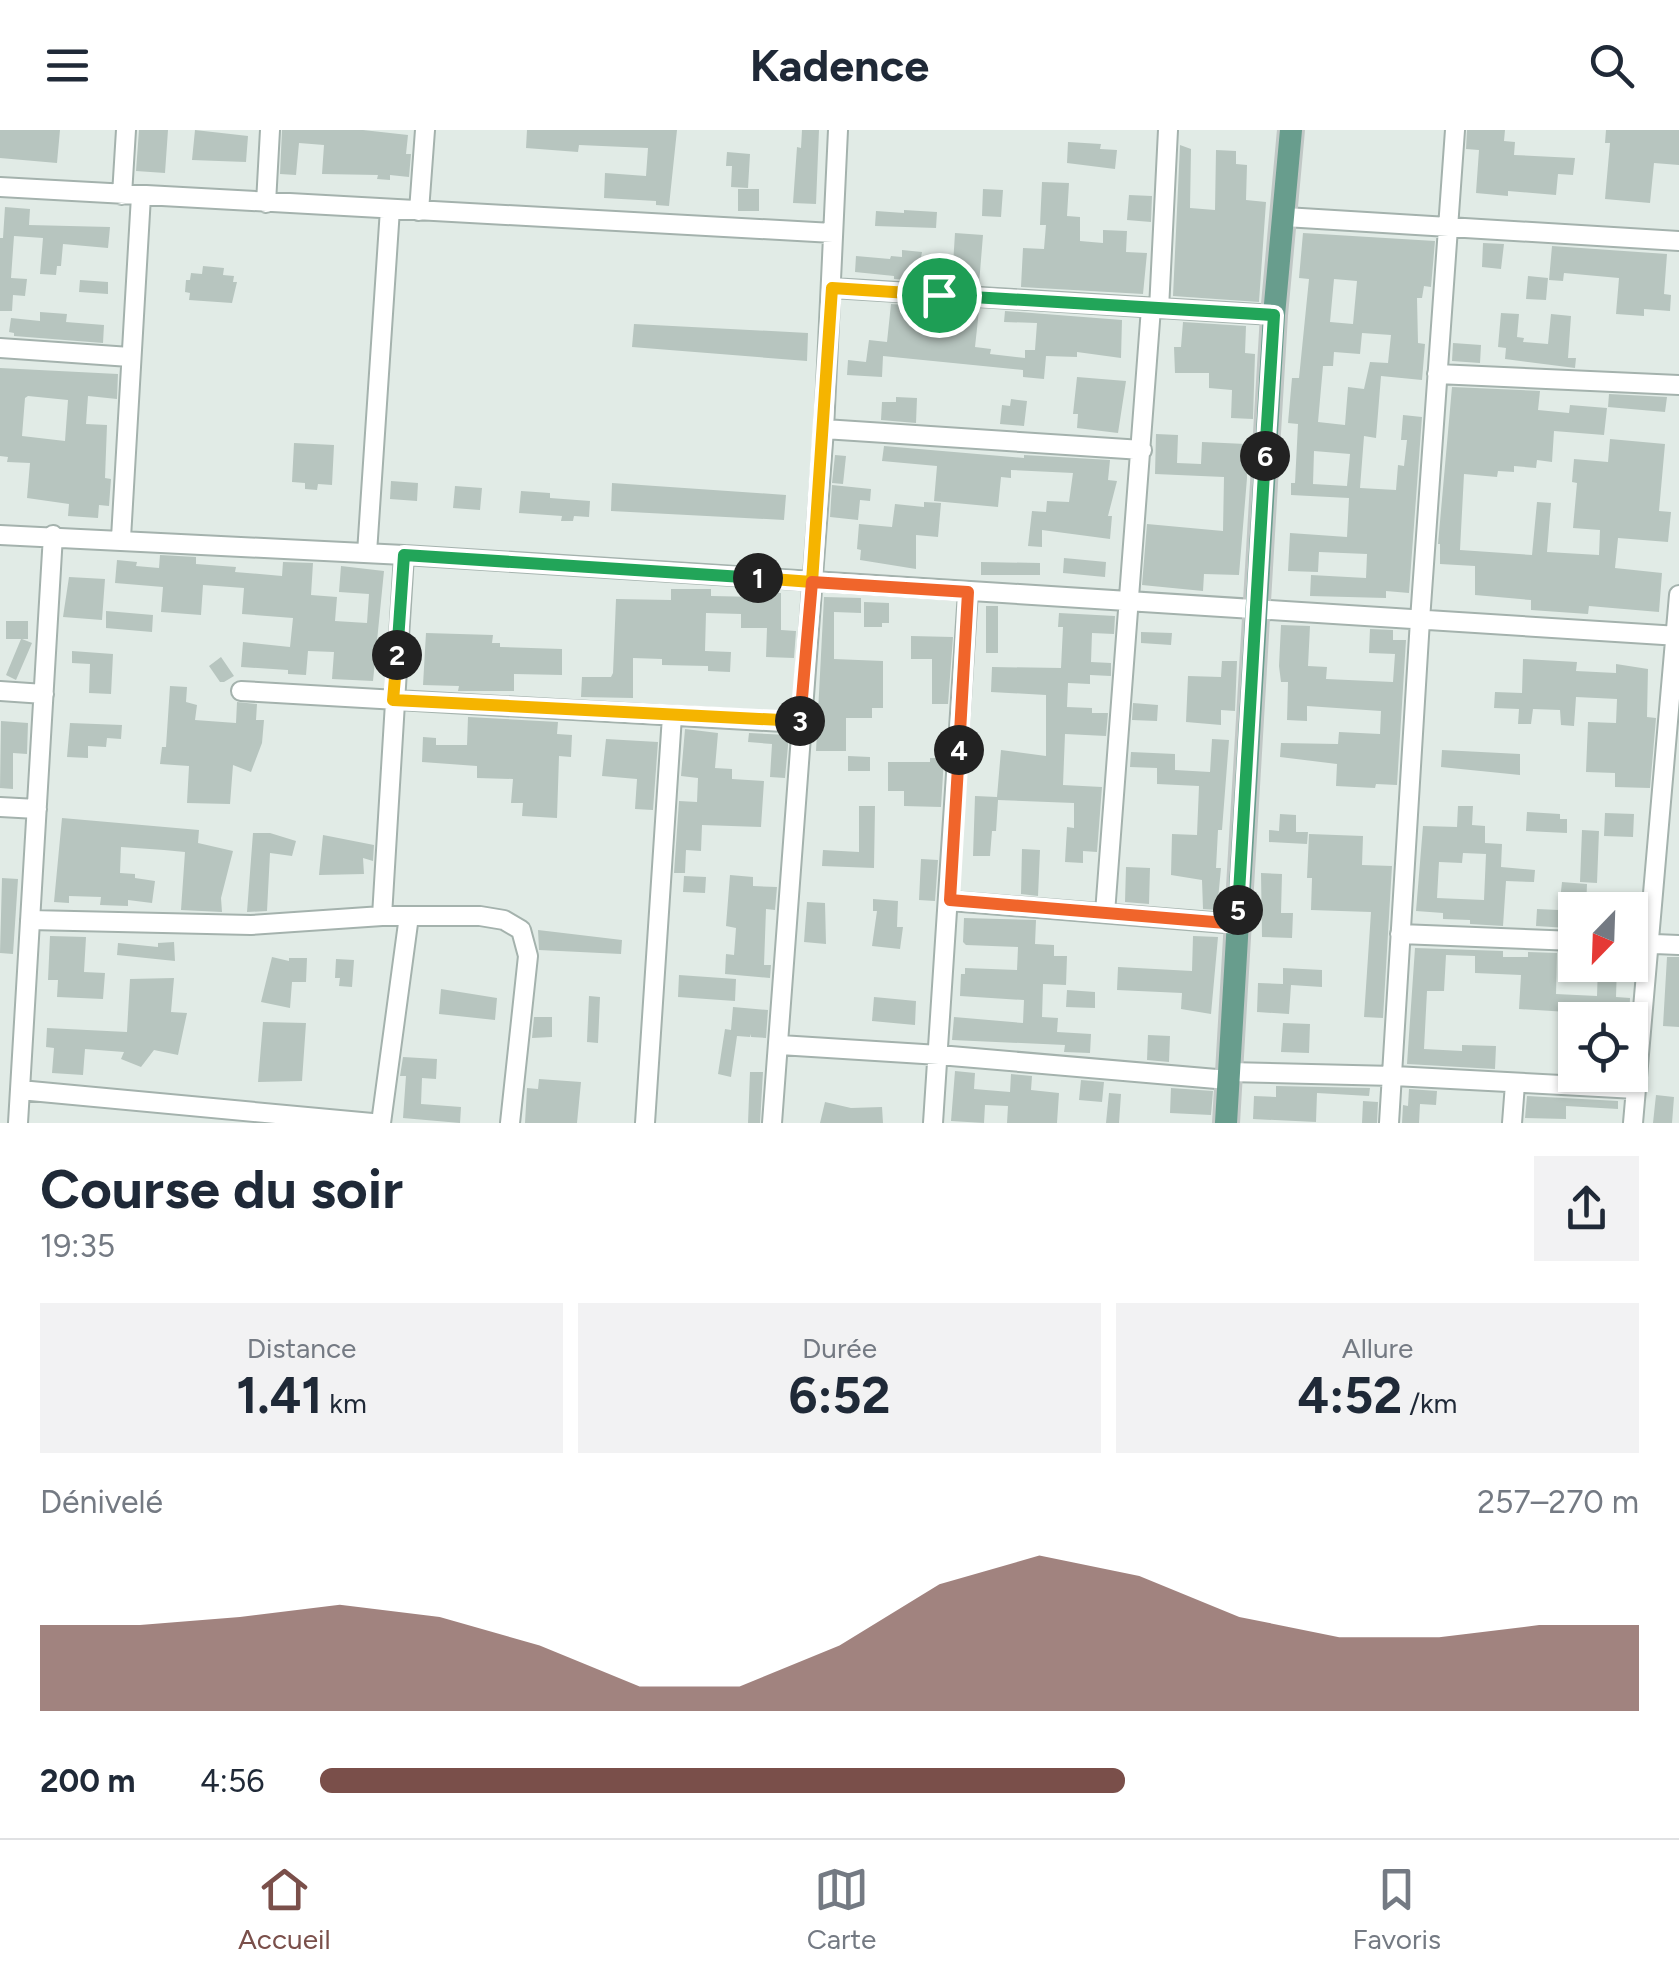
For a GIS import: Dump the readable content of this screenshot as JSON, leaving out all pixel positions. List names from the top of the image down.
{
  "north": "bottom left",
  "page": {
    "header": "Kadence",
    "pins": [
      "6",
      "1",
      "2",
      "3",
      "4",
      "5"
    ],
    "heading": ["Course du soir", "19:35"],
    "stats": [
      ["Distance", "1.41 km"],
      ["Durée", "6:52"],
      ["Allure", "4:52 /km"]
    ],
    "chart": ["Dénivelé", "257–270 m"],
    "list": [
      {
        "name": "200 m",
        "note": "4:56"
      }
    ],
    "tabs": ["Accueil", "Carte", "Favoris"]
  }
}
